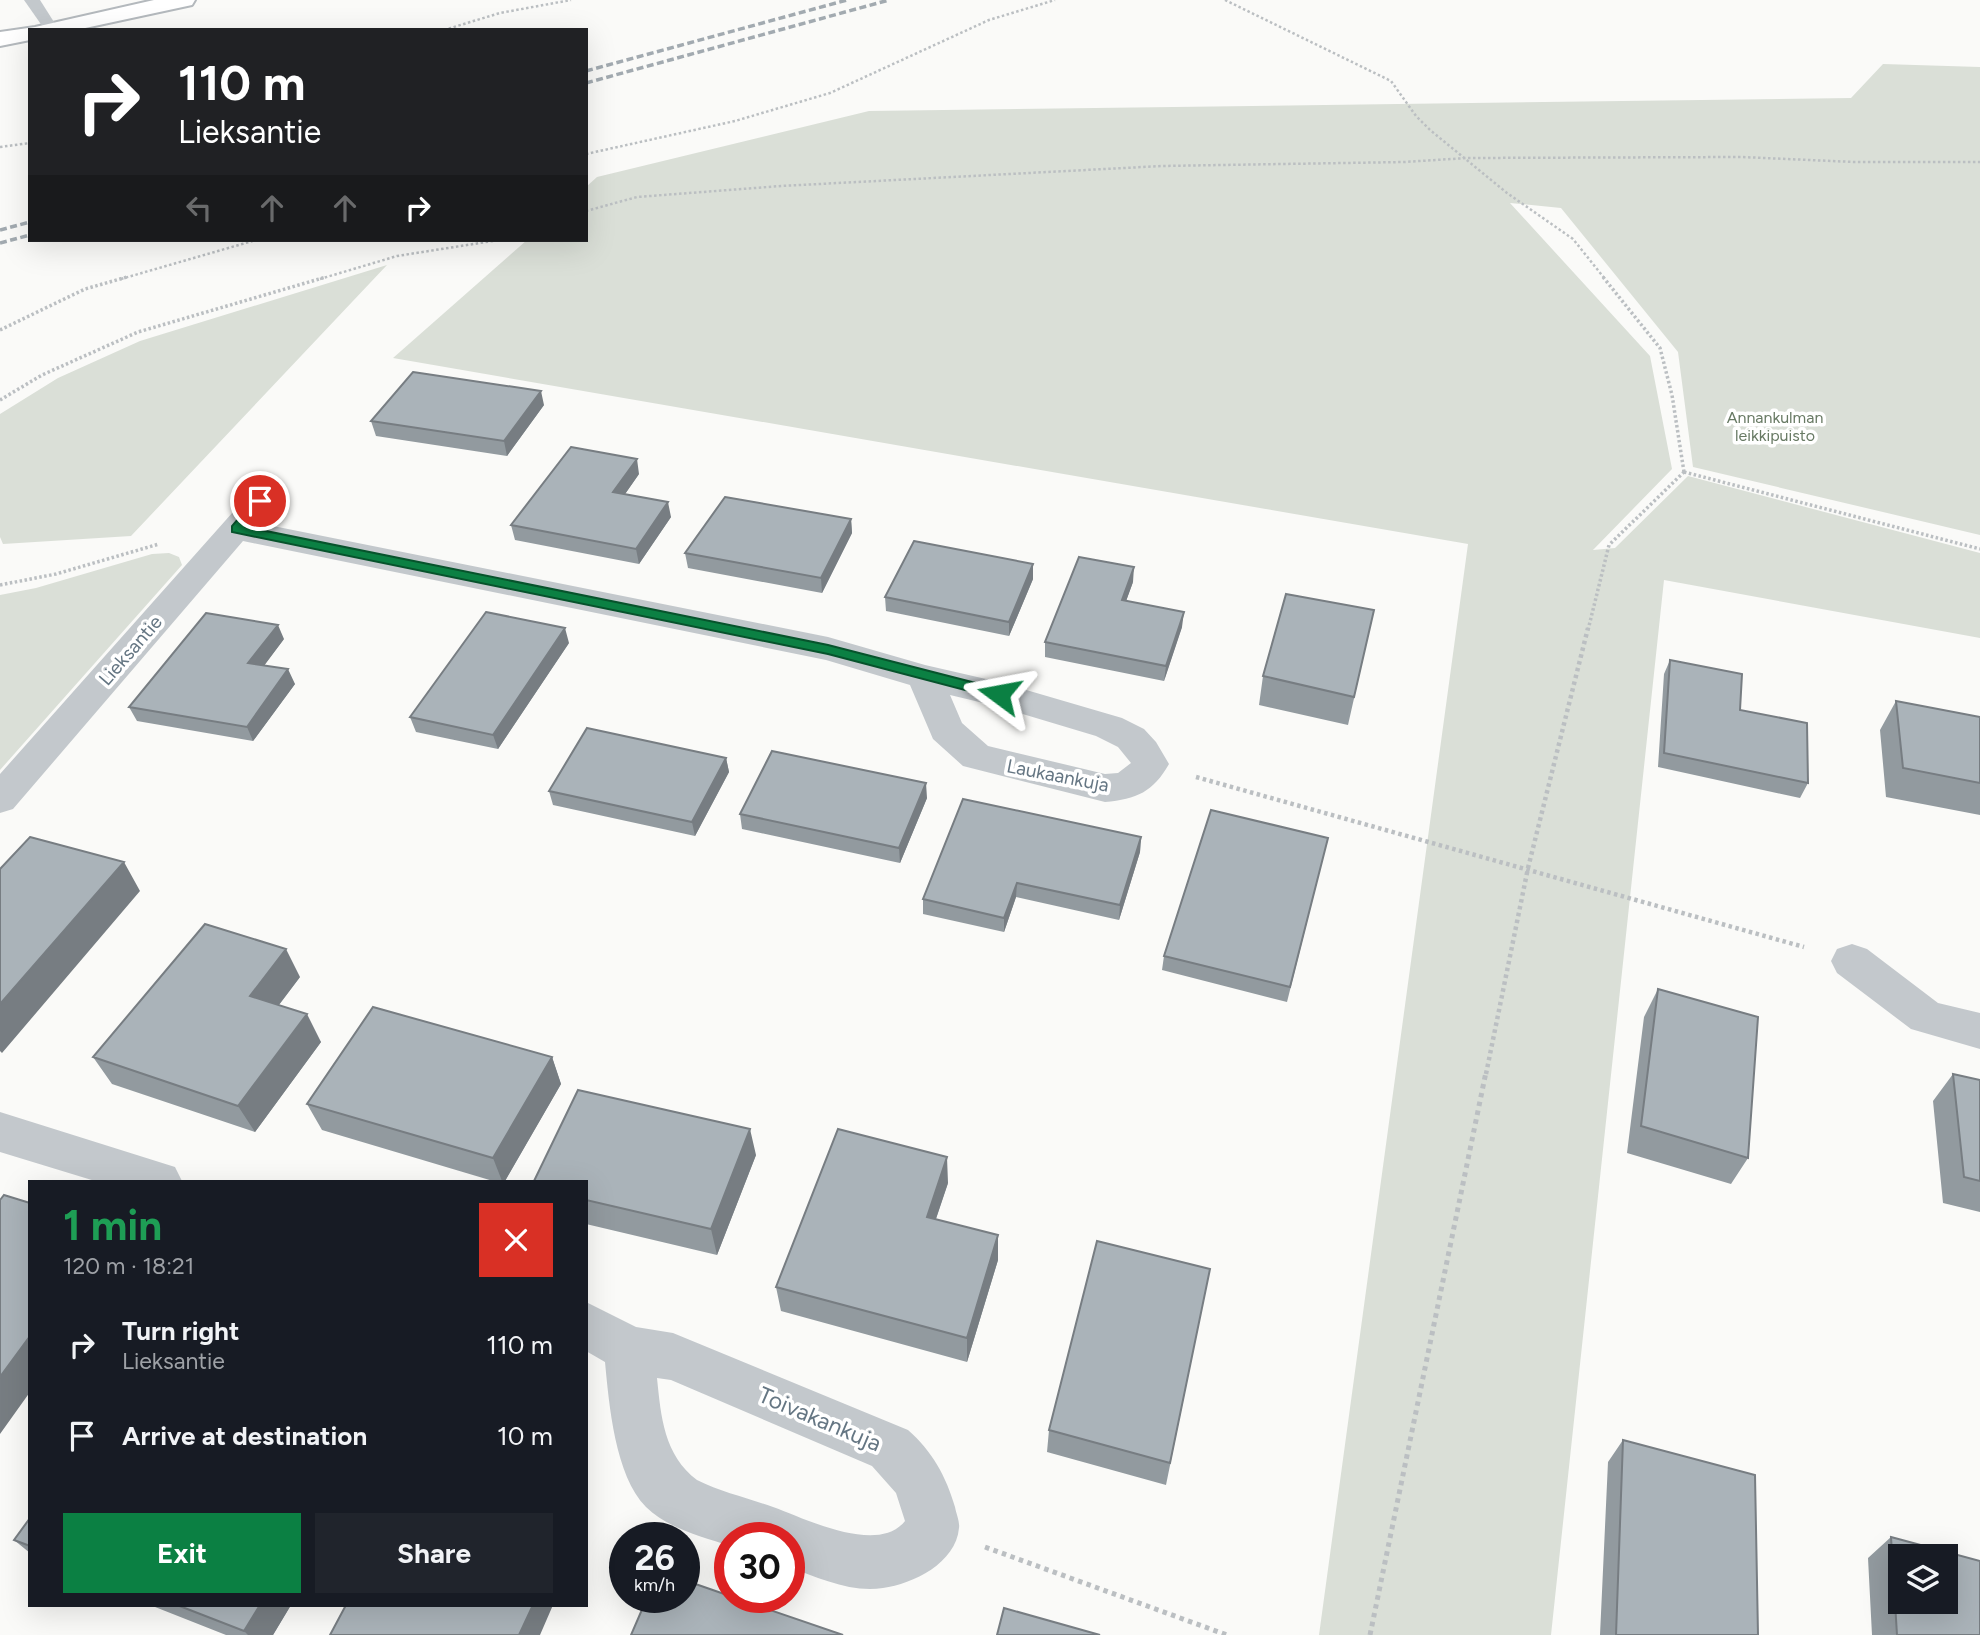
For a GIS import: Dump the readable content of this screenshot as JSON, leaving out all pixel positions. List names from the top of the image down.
{
  "streets": {
    "street": ["Lieksantie", "Laukaankuja", "Toivakankuja"]
  },
  "parks": ["Annankulman leikkipuisto"],
  "page": {
    "turn": ["110 m", "Lieksantie"],
    "heading": ["1 min", "120 m · 18:21"],
    "list": [
      {
        "name": "Turn right",
        "note": "Lieksantie",
        "value": "110 m"
      },
      {
        "name": "Arrive at destination",
        "value": "10 m"
      }
    ],
    "buttons": ["Exit", "Share"],
    "speed": "26 km/h",
    "limit": "30"
  }
}
